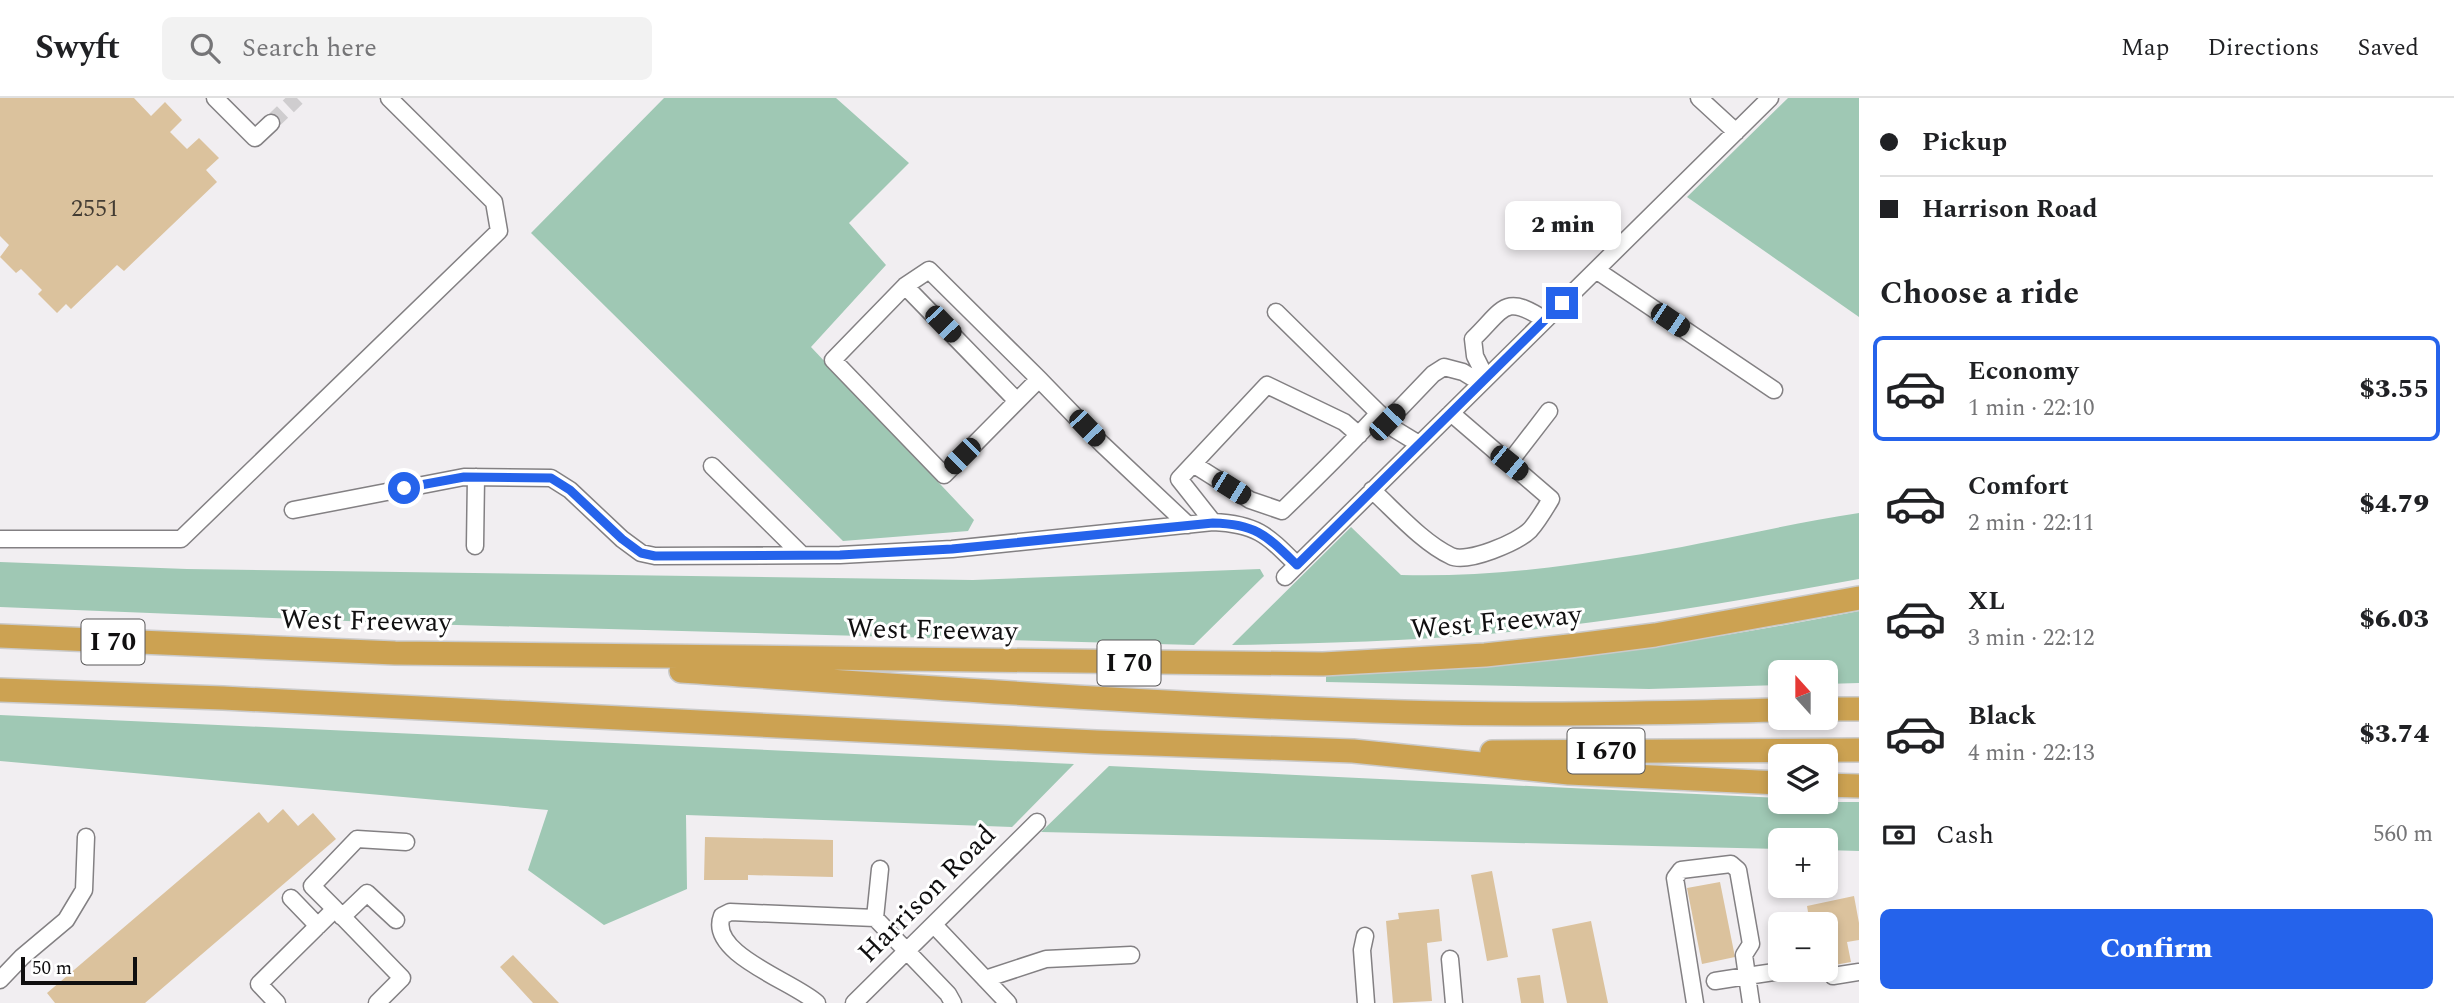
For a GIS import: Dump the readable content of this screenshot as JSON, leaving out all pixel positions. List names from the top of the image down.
{
  "streets": {
    "highway": ["West Freeway", "I 70", "I 670"],
    "street": ["Harrison Road"]
  },
  "crossings": [
    ["West Freeway", "I 670"],
    ["I 70", "I 670"]
  ],
  "house_numbers": ["2551"],
  "scale_bar": "50 m",
  "north": "top",
  "page": {
    "header": "Swyft",
    "search": "Search here",
    "nav": ["Map", "Directions", "Saved"],
    "banner": ["Pickup", "Harrison Road"],
    "bubble": "2 min",
    "heading": "Choose a ride",
    "list": [
      {
        "name": "Economy",
        "note": "1 min · 22:10",
        "value": "$3.55"
      },
      {
        "name": "Comfort",
        "note": "2 min · 22:11",
        "value": "$4.79"
      },
      {
        "name": "XL",
        "note": "3 min · 22:12",
        "value": "$6.03"
      },
      {
        "name": "Black",
        "note": "4 min · 22:13",
        "value": "$3.74"
      }
    ],
    "map_buttons": ["+", "−"],
    "pay": ["Cash", "560 m"],
    "buttons": "Confirm",
    "scale": "50 m"
  }
}
